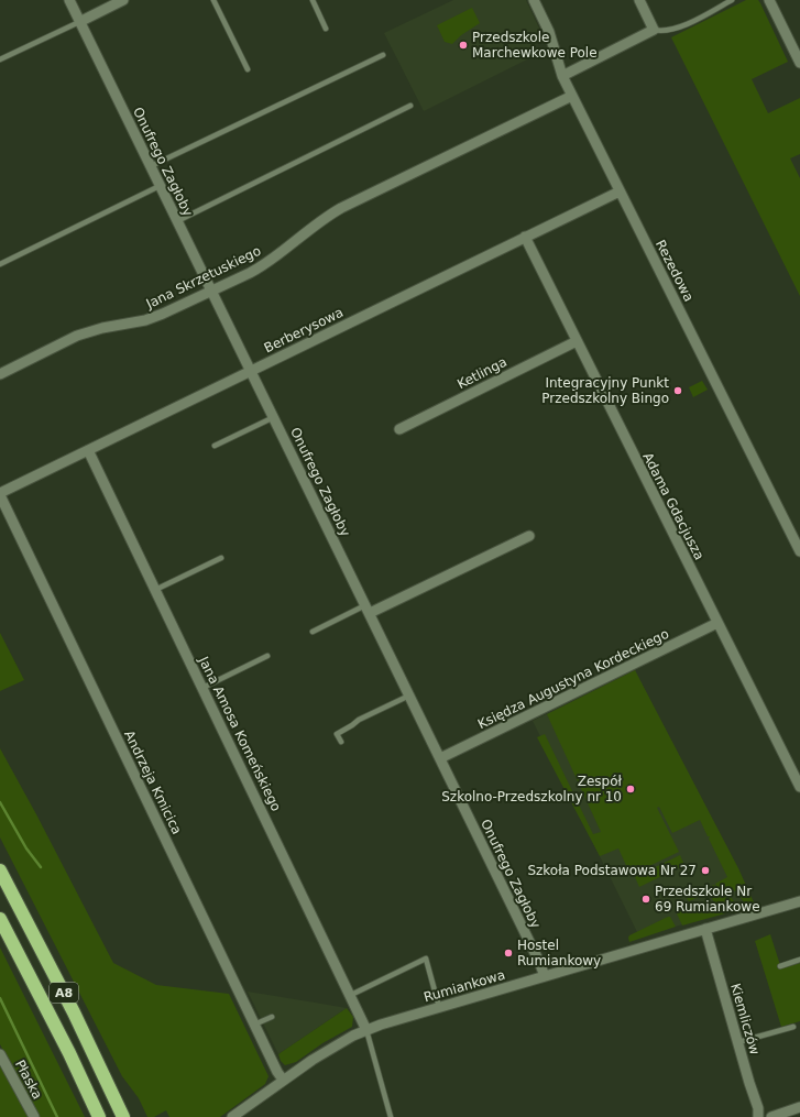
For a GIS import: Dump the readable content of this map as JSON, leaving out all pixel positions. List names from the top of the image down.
{
  "streets": {
    "highway": ["A8"],
    "street": [
      "Onufrego Zagłoby",
      "Rezedowa",
      "Jana Skrzetuskiego",
      "Berberysowa",
      "Ketlinga",
      "Adama Gdacjusza",
      "Księdza Augustyna Kordeckiego",
      "Jana Amosa Komeńskiego",
      "Andrzeja Kmicica",
      "Rumiankowa",
      "Kiemliczów",
      "Płaska"
    ]
  },
  "crossings": [
    ["Onufrego Zagłoby", "Jana Skrzetuskiego"],
    ["Onufrego Zagłoby", "Berberysowa"],
    ["Onufrego Zagłoby", "Księdza Augustyna Kordeckiego"],
    ["Onufrego Zagłoby", "Rumiankowa"],
    ["Rezedowa", "Jana Skrzetuskiego"],
    ["Rezedowa", "Berberysowa"],
    ["Berberysowa", "Adama Gdacjusza"],
    ["Berberysowa", "Jana Amosa Komeńskiego"],
    ["Berberysowa", "Andrzeja Kmicica"],
    ["Ketlinga", "Adama Gdacjusza"],
    ["Adama Gdacjusza", "Księdza Augustyna Kordeckiego"],
    ["Jana Amosa Komeńskiego", "Rumiankowa"],
    ["Andrzeja Kmicica", "Rumiankowa"],
    ["Rumiankowa", "Kiemliczów"]
  ],
  "places": [
    "Przedszkole Marchewkowe Pole",
    "Integracyjny Punkt Przedszkolny Bingo",
    "Zespół Szkolno-Przedszkolny nr 10",
    "Szkoła Podstawowa Nr 27",
    "Przedszkole Nr 69 Rumiankowe",
    "Hostel Rumiankowy"
  ]
}
